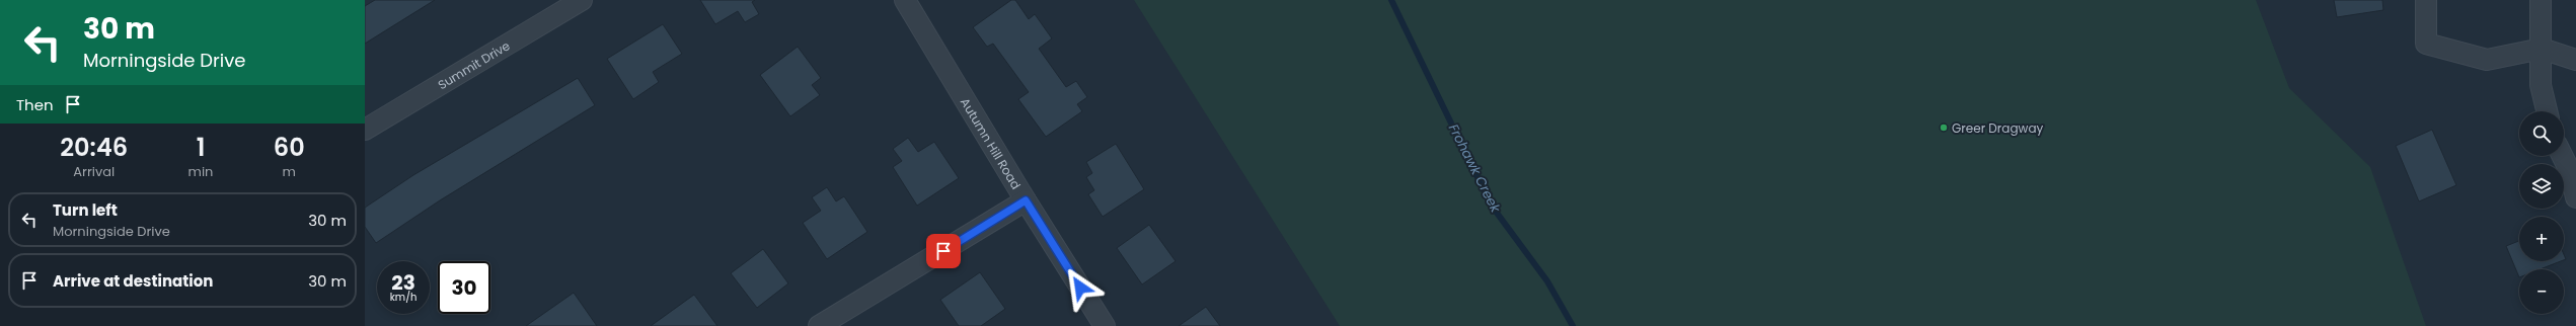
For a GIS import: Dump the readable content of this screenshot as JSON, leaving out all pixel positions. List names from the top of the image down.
{
  "streets": {
    "street": ["Summit Drive", "Autumn Hill Road"]
  },
  "water": ["Frohawk Creek"],
  "places": ["Greer Dragway"],
  "page": {
    "turn": ["30 m", "Morningside Drive"],
    "then": "Then",
    "map_buttons": ["+", "−"],
    "eta": [
      "20:46",
      "Arrival",
      "1",
      "min",
      "60",
      "m"
    ],
    "list": [
      {
        "name": "Turn left",
        "note": "Morningside Drive",
        "value": "30 m"
      },
      {
        "name": "Arrive at destination",
        "value": "30 m"
      }
    ],
    "speed": "23 km/h",
    "limit": "30"
  }
}
